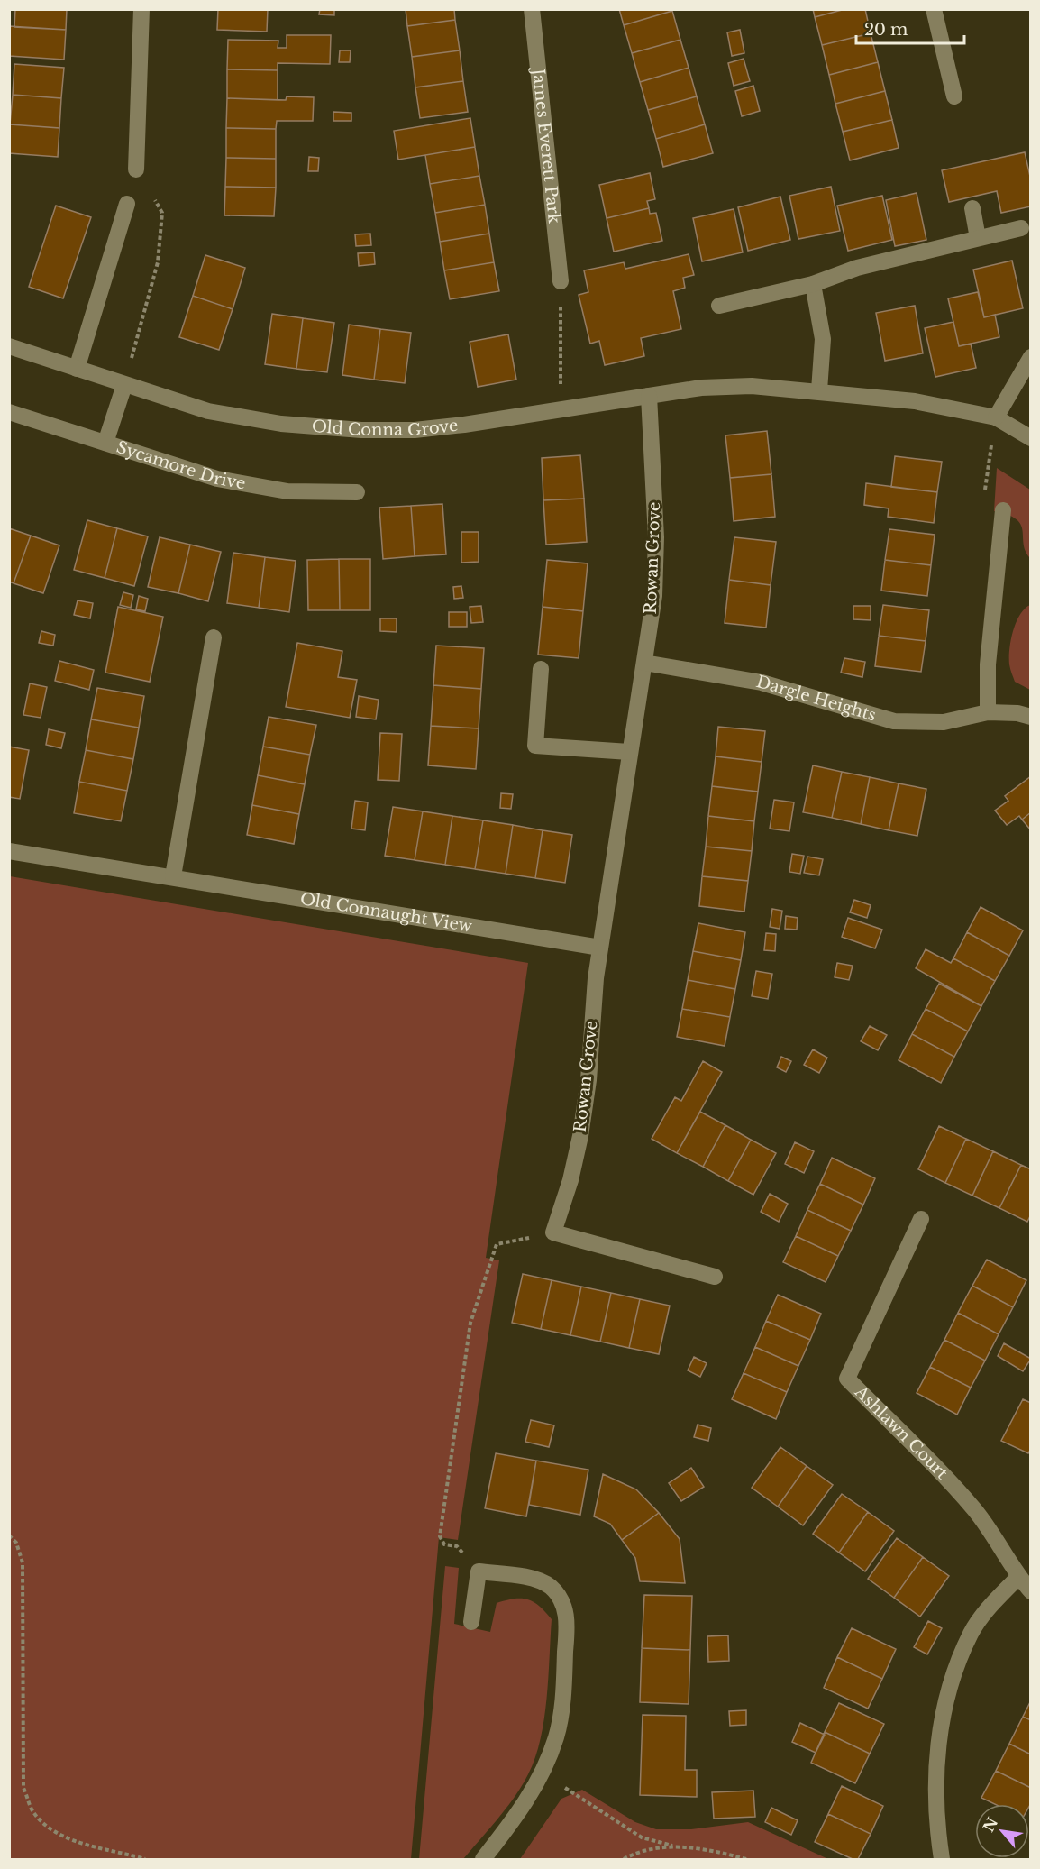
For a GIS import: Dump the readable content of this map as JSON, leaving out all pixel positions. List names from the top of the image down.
{
  "streets": {
    "street": [
      "James Everett Park",
      "Old Conna Grove",
      "Sycamore Drive",
      "Rowan Grove",
      "Dargle Heights",
      "Old Connaught View",
      "Ashlawn Court"
    ]
  },
  "crossings": [
    ["Old Conna Grove", "Rowan Grove"],
    ["Rowan Grove", "Dargle Heights"],
    ["Rowan Grove", "Old Connaught View"]
  ],
  "scale_bar": "20 m",
  "north": "top left"
}
